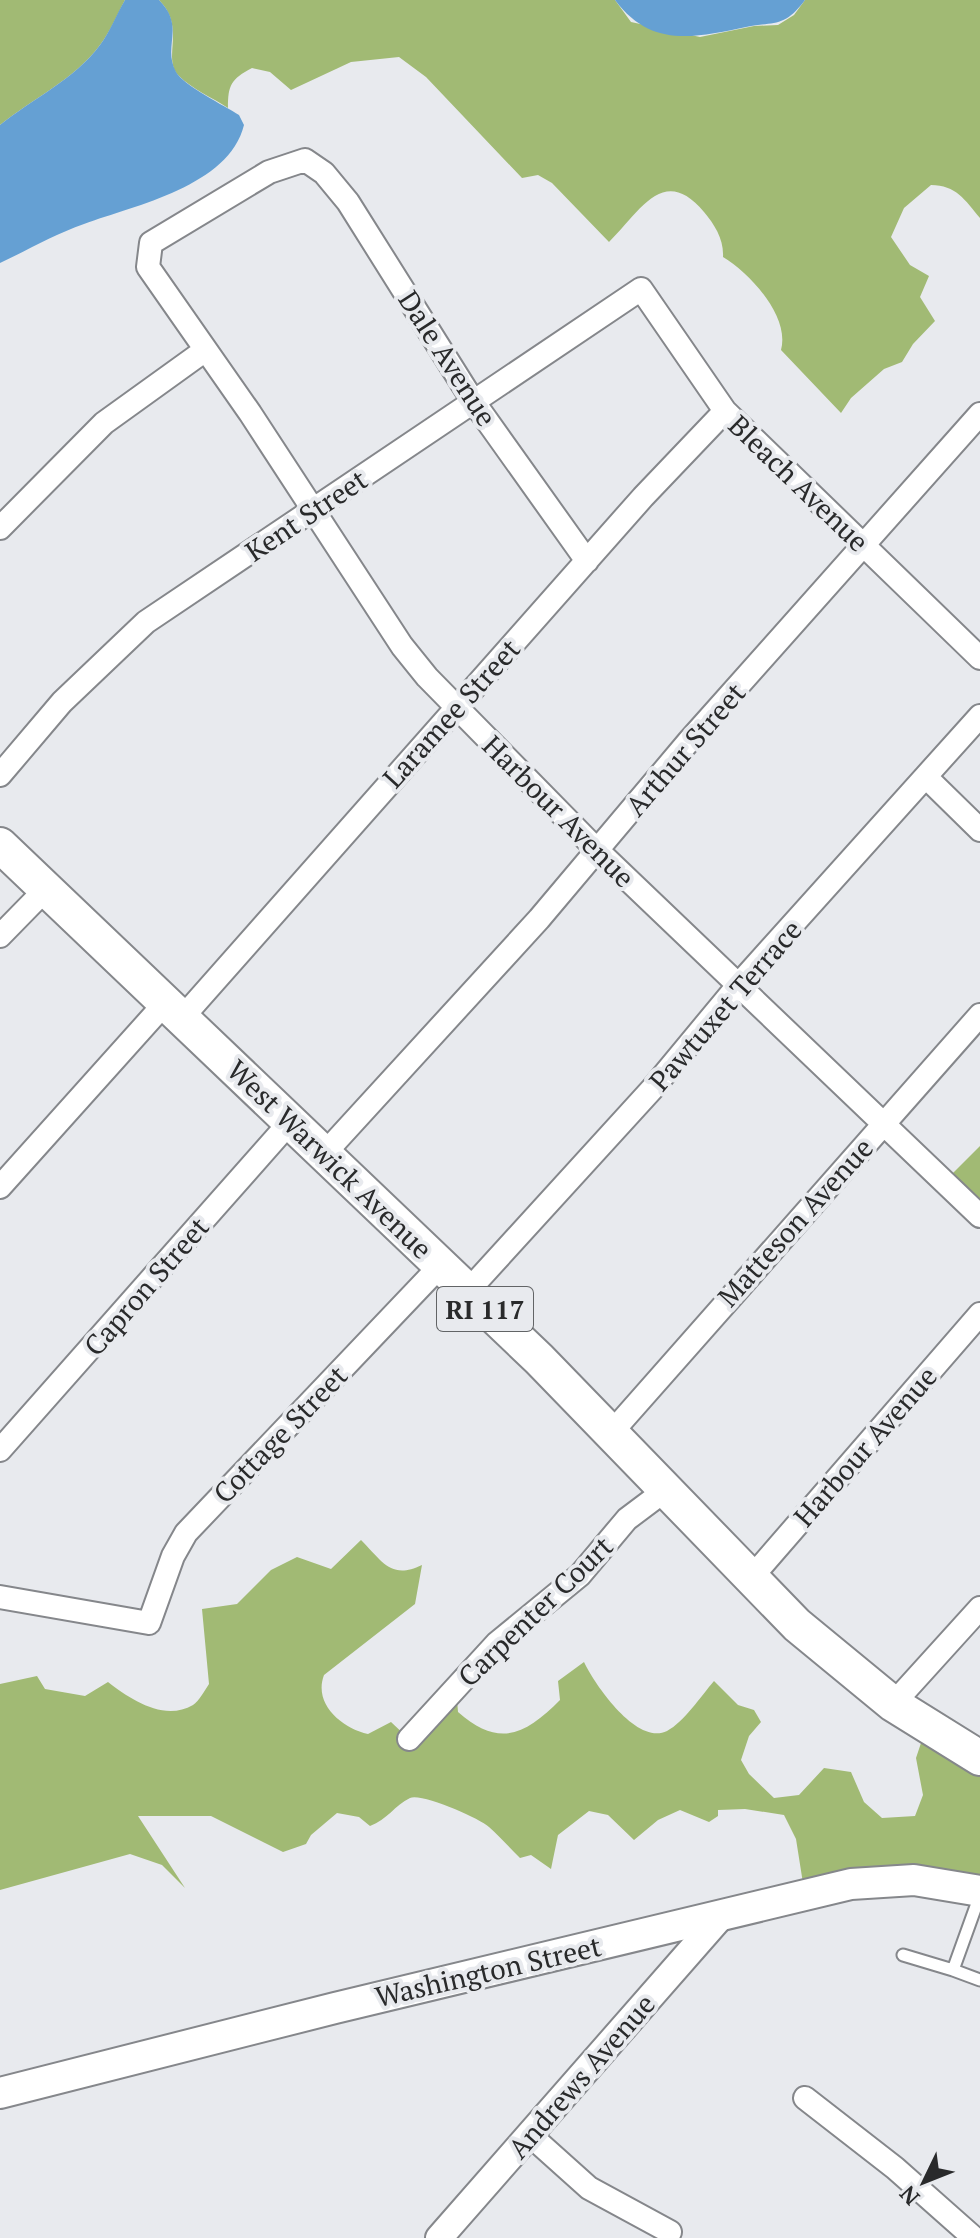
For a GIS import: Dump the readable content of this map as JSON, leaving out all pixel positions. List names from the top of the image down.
{
  "streets": {
    "main road": ["West Warwick Avenue", "RI 117", "Washington Street"],
    "street": [
      "Dale Avenue",
      "Bleach Avenue",
      "Kent Street",
      "Laramee Street",
      "Arthur Street",
      "Harbour Avenue",
      "Pawtuxet Terrace",
      "Matteson Avenue",
      "Capron Street",
      "Cottage Street",
      "Carpenter Court",
      "Andrews Avenue"
    ]
  },
  "crossings": [
    ["Dale Avenue", "Kent Street"],
    ["Dale Avenue", "Laramee Street"],
    ["Dale Avenue", "Harbour Avenue"],
    ["Bleach Avenue", "Kent Street"],
    ["Bleach Avenue", "Laramee Street"],
    ["Bleach Avenue", "Arthur Street"],
    ["Kent Street", "Harbour Avenue"],
    ["Laramee Street", "Harbour Avenue"],
    ["Laramee Street", "West Warwick Avenue"],
    ["Arthur Street", "Harbour Avenue"],
    ["Arthur Street", "West Warwick Avenue"],
    ["Harbour Avenue", "Pawtuxet Terrace"],
    ["Harbour Avenue", "West Warwick Avenue"],
    ["Harbour Avenue", "Matteson Avenue"],
    ["Pawtuxet Terrace", "West Warwick Avenue"],
    ["West Warwick Avenue", "Matteson Avenue"],
    ["West Warwick Avenue", "Capron Street"],
    ["West Warwick Avenue", "Cottage Street"],
    ["West Warwick Avenue", "Carpenter Court"],
    ["Washington Street", "Andrews Avenue"]
  ],
  "north": "bottom left"
}
